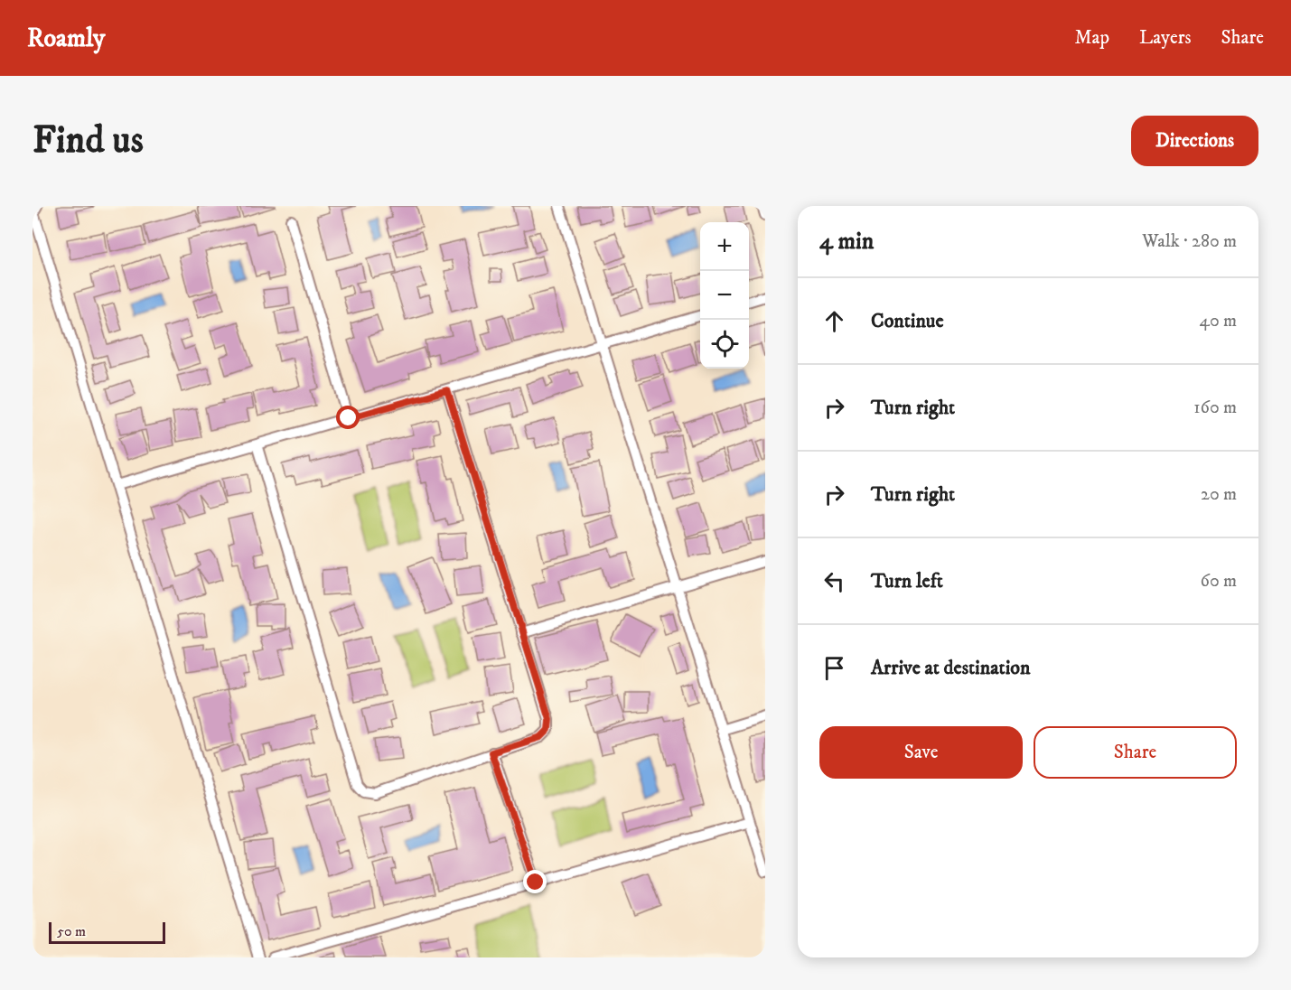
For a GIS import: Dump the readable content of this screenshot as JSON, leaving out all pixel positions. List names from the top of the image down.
{
  "scale_bar": "50 m",
  "page": {
    "header": "Roamly",
    "nav": ["Map", "Layers", "Share"],
    "buttons": [
      "Directions",
      ["Save", "Share"]
    ],
    "title": "Find us",
    "heading": ["4 min", "Walk · 280 m"],
    "map_buttons": ["+", "−"],
    "list": [
      ["Continue", "40 m"],
      ["Turn right", "160 m"],
      ["Turn right", "20 m"],
      ["Turn left", "60 m"],
      "Arrive at destination"
    ],
    "scale": "50 m"
  }
}
